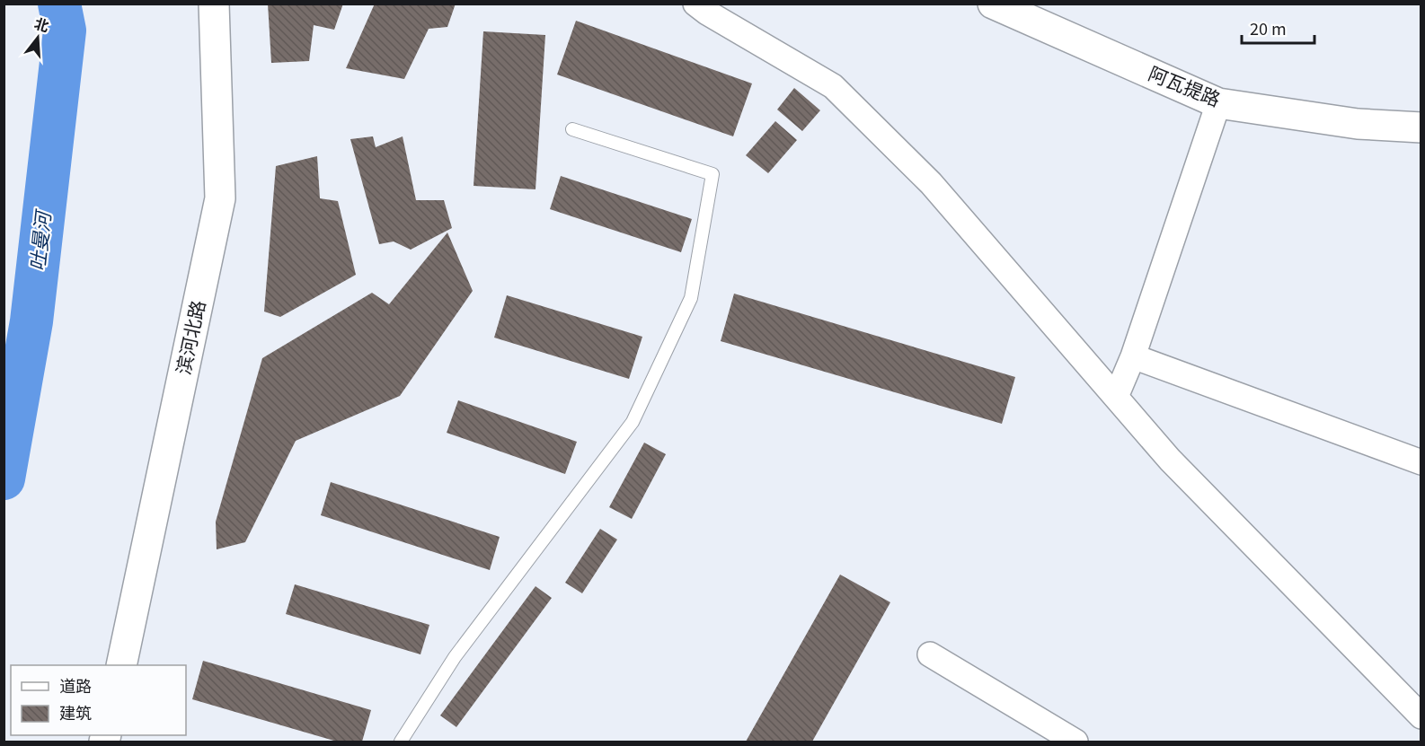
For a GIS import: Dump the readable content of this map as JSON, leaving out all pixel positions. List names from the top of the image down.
{
  "streets": {
    "main road": ["阿瓦提路", "滨河北路"]
  },
  "water": ["吐曼河"],
  "legend": ["道路", "建筑"],
  "scale_bar": "20 m",
  "north": "top"
}
